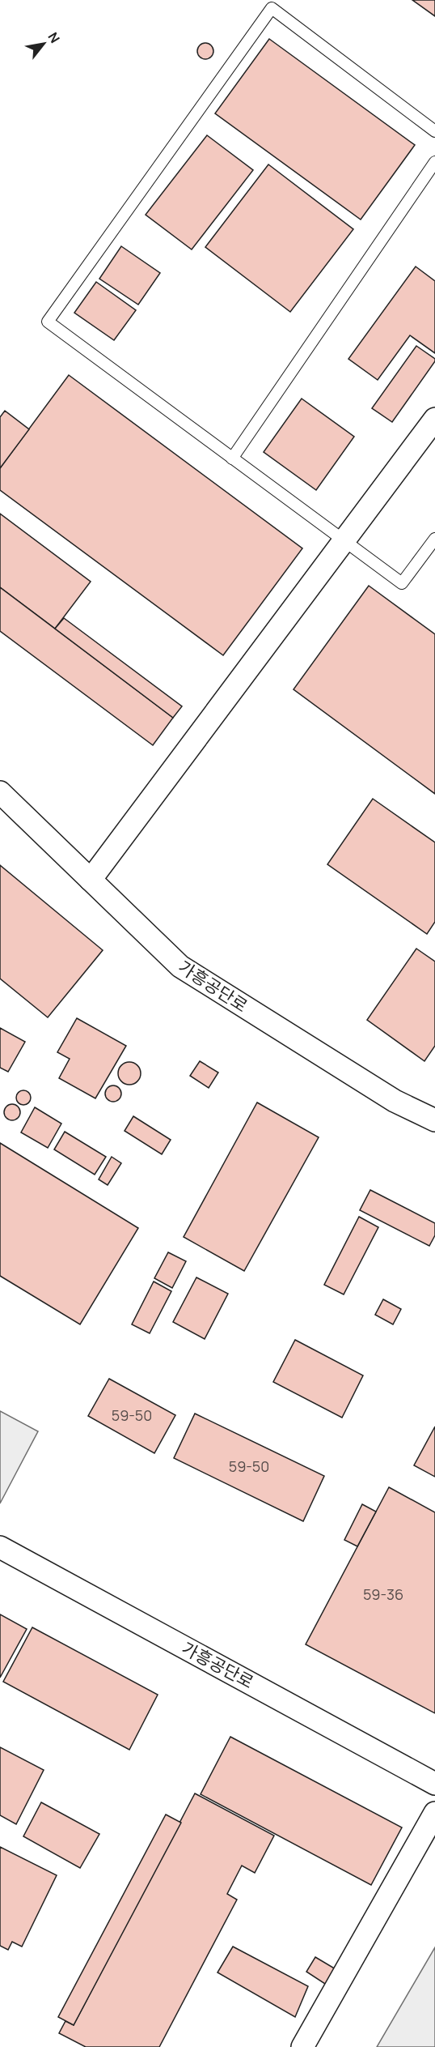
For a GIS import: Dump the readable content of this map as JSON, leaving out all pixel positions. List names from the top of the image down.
{
  "streets": {
    "street": ["가흥공단로"]
  },
  "house_numbers": ["59-50", "59-50", "59-36"],
  "north": "top right"
}
